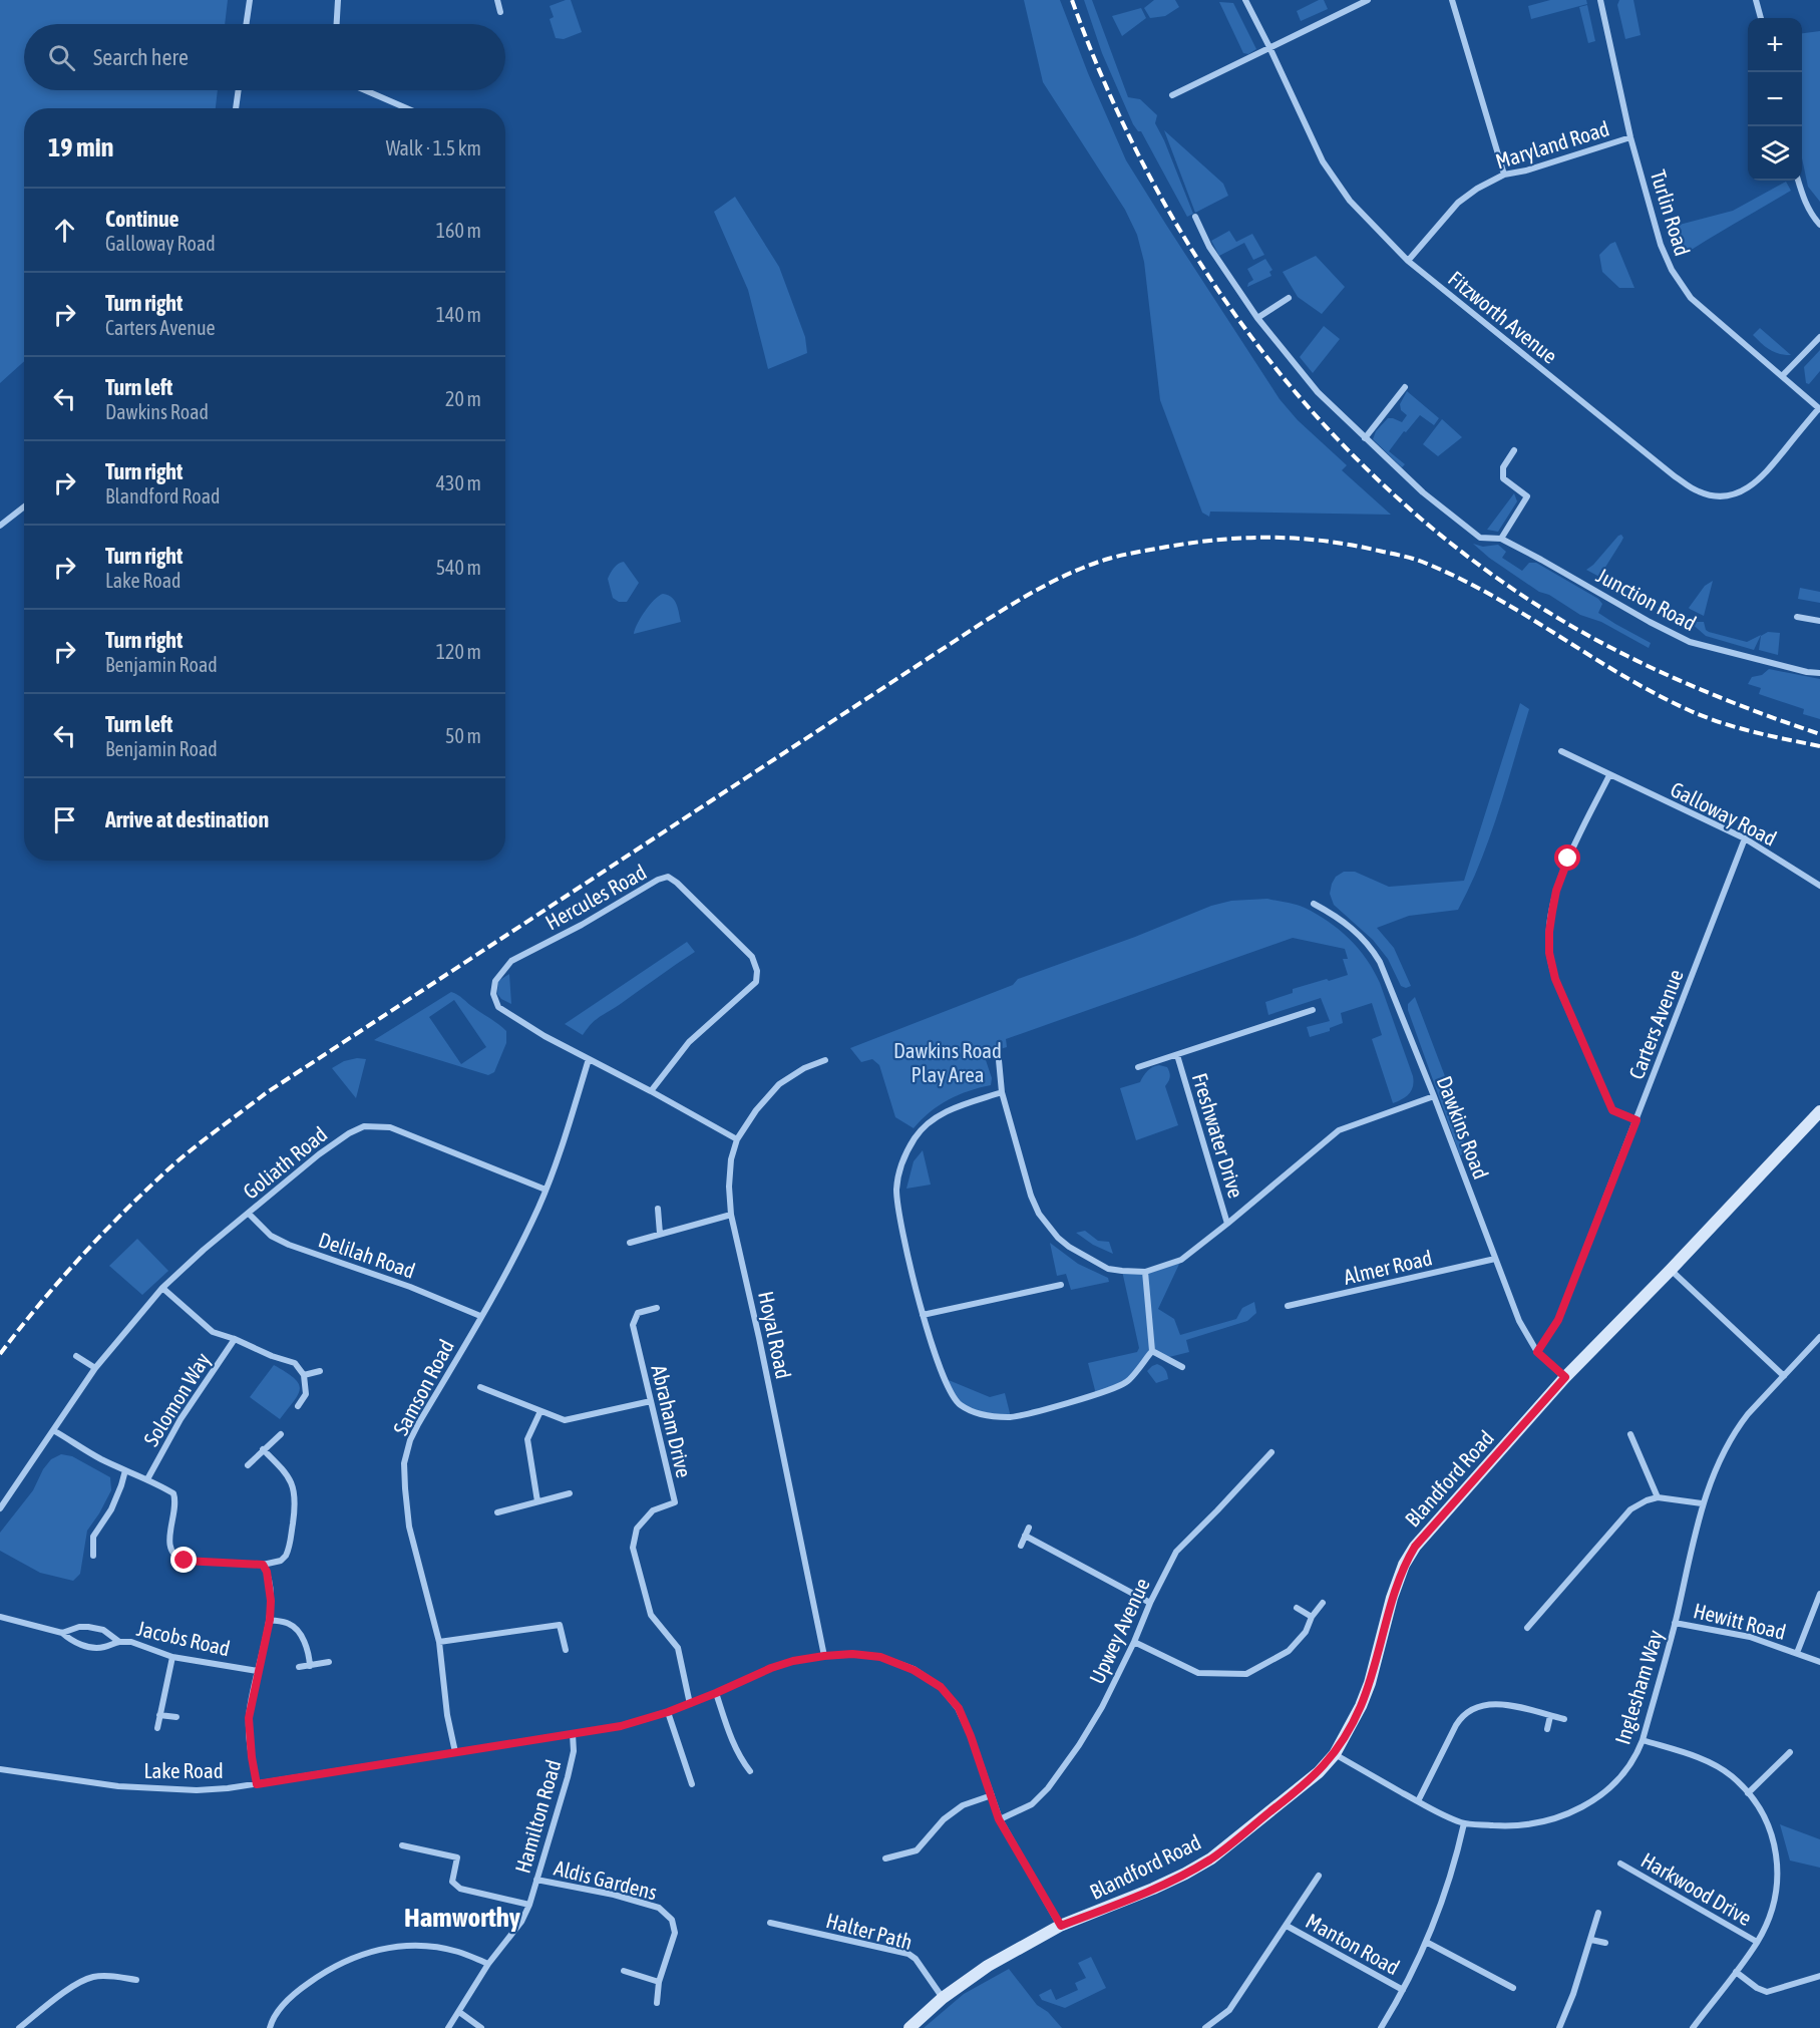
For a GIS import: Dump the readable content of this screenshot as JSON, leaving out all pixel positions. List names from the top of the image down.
{
  "streets": {
    "main road": ["Blandford Road"],
    "street": [
      "Maryland Road",
      "Turlin Road",
      "Fitzworth Avenue",
      "Junction Road",
      "Galloway Road",
      "Hercules Road",
      "Carters Avenue",
      "Dawkins Road",
      "Freshwater Drive",
      "Goliath Road",
      "Delilah Road",
      "Almer Road",
      "Hoyal Road",
      "Samson Road",
      "Solomon Way",
      "Abraham Drive",
      "Hewitt Road",
      "Upwey Avenue",
      "Jacobs Road",
      "Inglesham Way",
      "Lake Road",
      "Hamilton Road",
      "Aldis Gardens",
      "Harkwood Drive",
      "Halter Path",
      "Manton Road"
    ]
  },
  "crossings": [
    ["Maryland Road", "Turlin Road"],
    ["Maryland Road", "Fitzworth Avenue"],
    ["Turlin Road", "Fitzworth Avenue"],
    ["Galloway Road", "Carters Avenue"],
    ["Hercules Road", "Hoyal Road"],
    ["Hercules Road", "Samson Road"],
    ["Carters Avenue", "Dawkins Road"],
    ["Dawkins Road", "Freshwater Drive"],
    ["Dawkins Road", "Almer Road"],
    ["Dawkins Road", "Blandford Road"],
    ["Goliath Road", "Delilah Road"],
    ["Goliath Road", "Samson Road"],
    ["Delilah Road", "Samson Road"],
    ["Hoyal Road", "Lake Road"],
    ["Samson Road", "Lake Road"],
    ["Abraham Drive", "Lake Road"],
    ["Blandford Road", "Inglesham Way"],
    ["Blandford Road", "Lake Road"],
    ["Blandford Road", "Halter Path"],
    ["Hewitt Road", "Inglesham Way"],
    ["Upwey Avenue", "Lake Road"],
    ["Inglesham Way", "Harkwood Drive"],
    ["Lake Road", "Hamilton Road"],
    ["Hamilton Road", "Aldis Gardens"]
  ],
  "districts": ["Hamworthy"],
  "parks": ["Dawkins Road Play Area"],
  "page": {
    "map_buttons": ["+", "−"],
    "search": "Search here",
    "heading": ["19 min", "Walk · 1.5 km"],
    "list": [
      ["Continue", "Galloway Road", "160 m"],
      ["Turn right", "Carters Avenue", "140 m"],
      ["Turn left", "Dawkins Road", "20 m"],
      ["Turn right", "Blandford Road", "430 m"],
      ["Turn right", "Lake Road", "540 m"],
      ["Turn right", "Benjamin Road", "120 m"],
      ["Turn left", "Benjamin Road", "50 m"],
      "Arrive at destination"
    ]
  }
}
